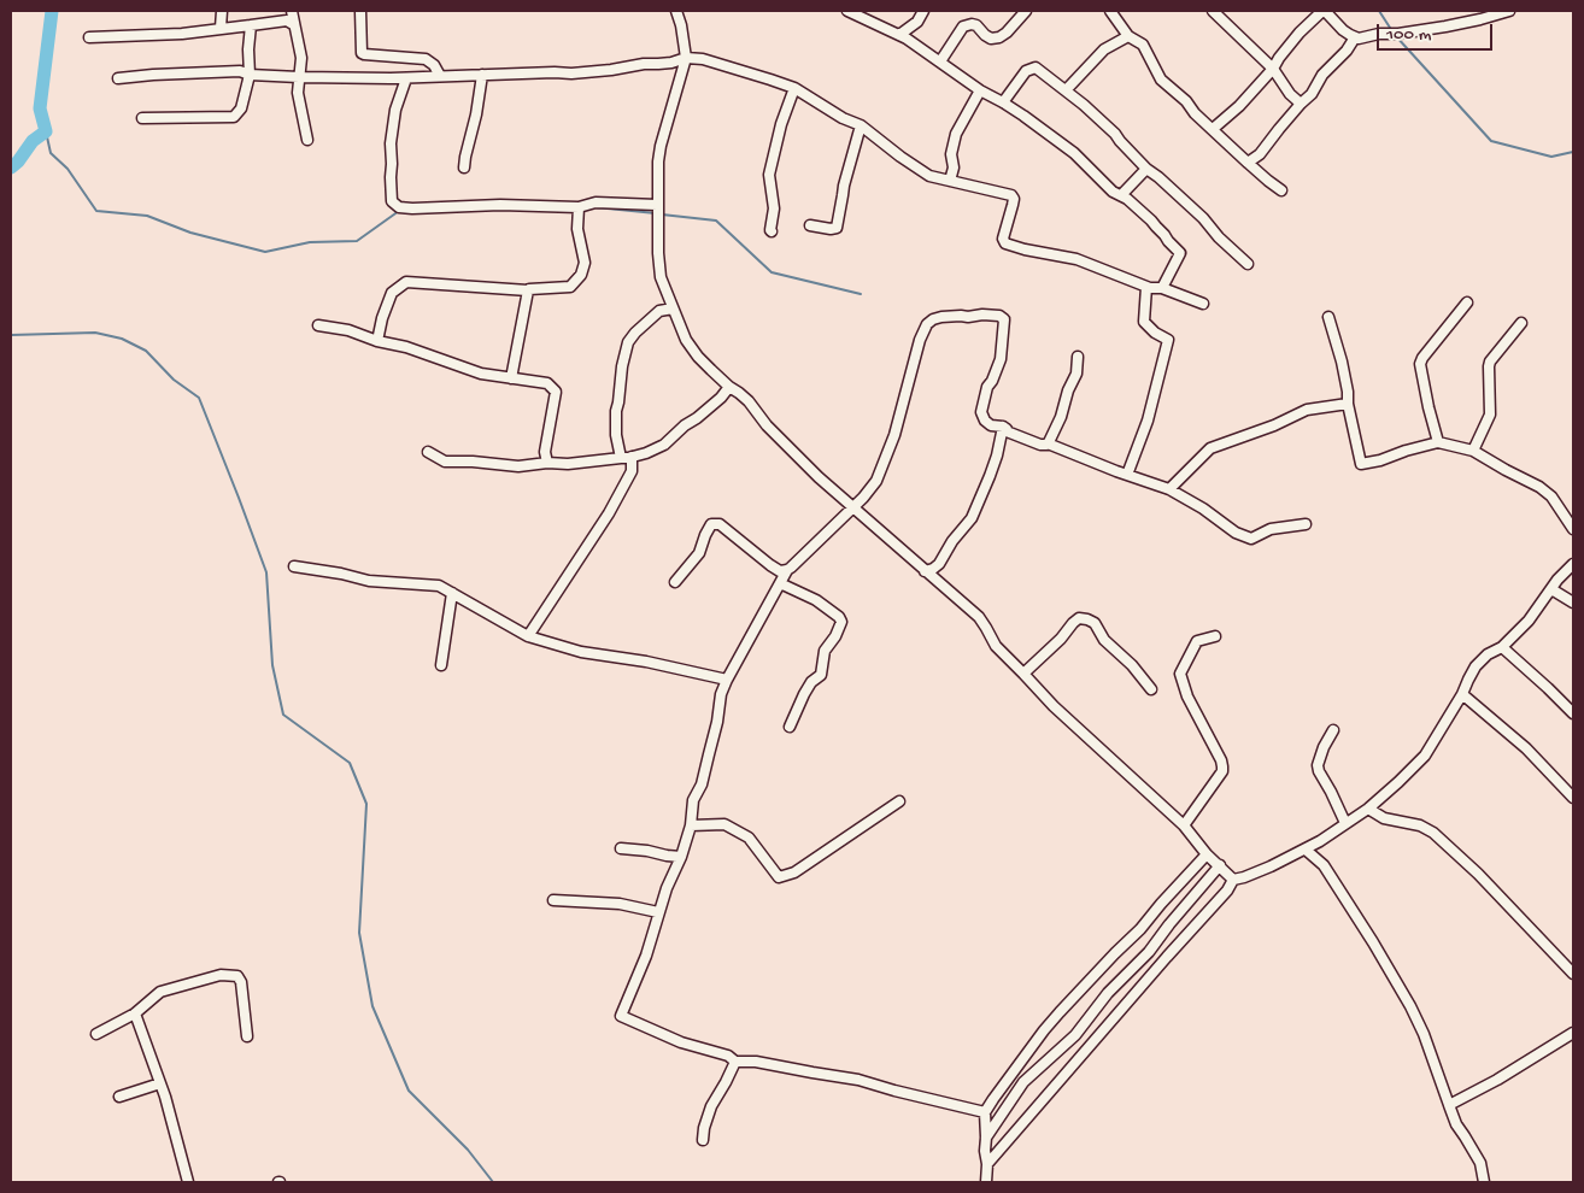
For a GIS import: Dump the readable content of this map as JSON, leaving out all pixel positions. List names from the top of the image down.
{
  "scale_bar": "100 m"
}
